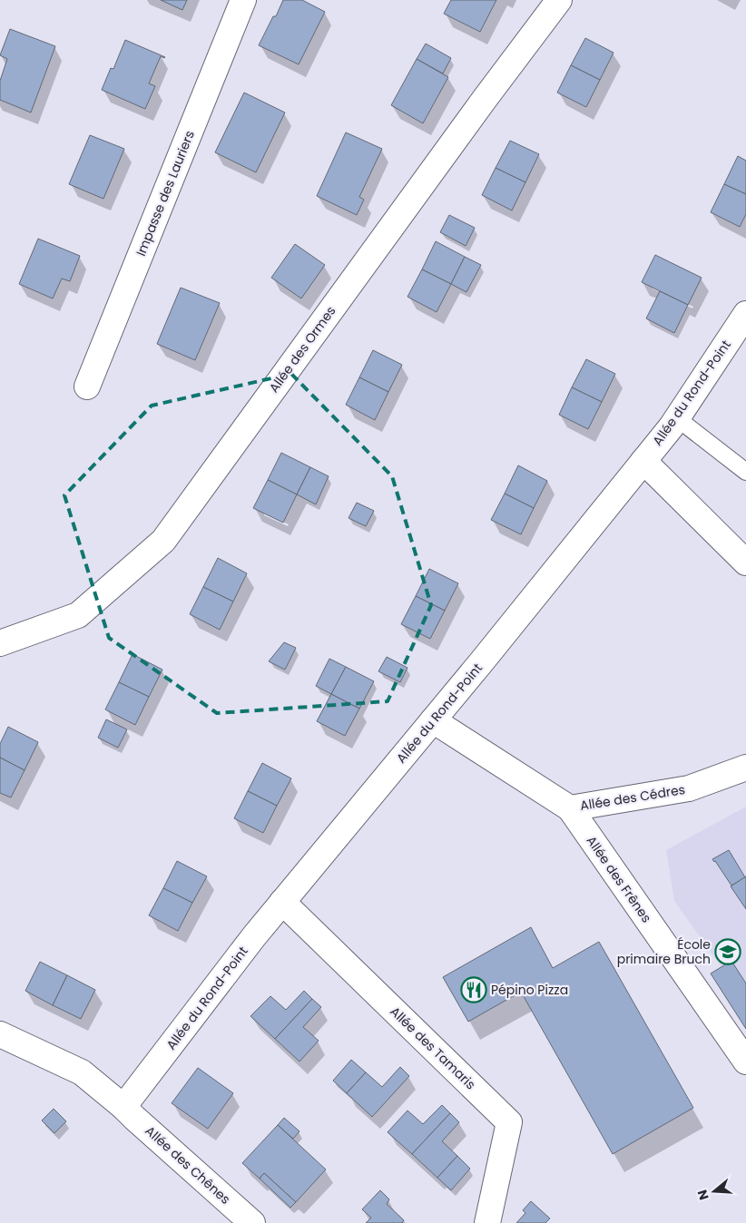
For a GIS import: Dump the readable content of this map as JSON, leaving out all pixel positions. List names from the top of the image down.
{
  "streets": {
    "street": [
      "Impasse des Lauriers",
      "Allée des Ormes",
      "Allée du Rond-Point",
      "Allée des Cédres",
      "Allée des Frênes",
      "Allée des Tamaris",
      "Allée des Chênes"
    ]
  },
  "crossings": [
    ["Allée du Rond-Point", "Allée des Cédres"],
    ["Allée du Rond-Point", "Allée des Tamaris"],
    ["Allée du Rond-Point", "Allée des Chênes"],
    ["Allée des Cédres", "Allée des Frênes"]
  ],
  "places": {
    "school or university": ["École primaire Bruch"],
    "restaurant": ["Pépino Pizza"]
  },
  "north": "left"
}
